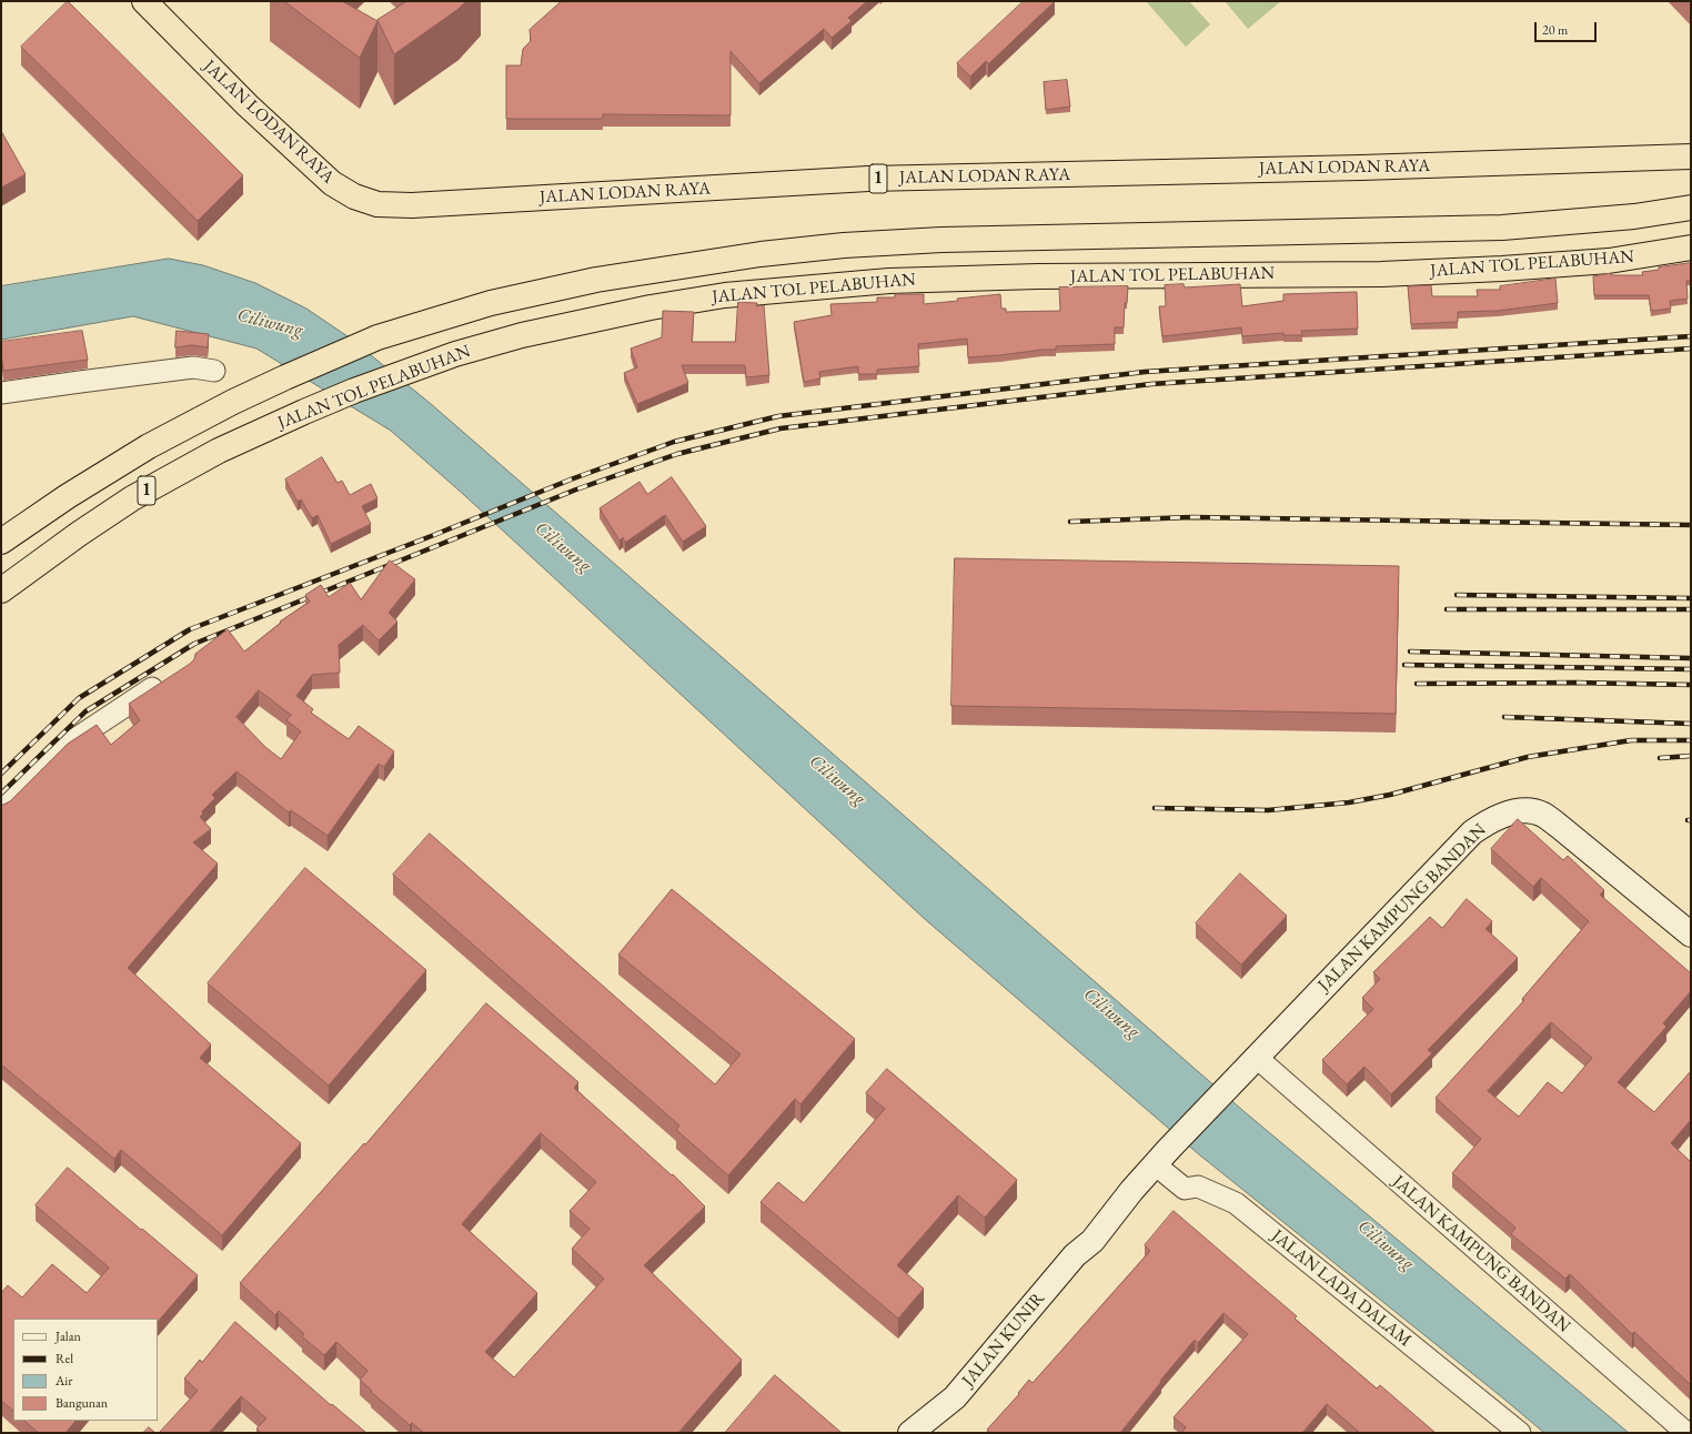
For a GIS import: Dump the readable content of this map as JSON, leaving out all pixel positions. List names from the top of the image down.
{
  "streets": {
    "highway": ["JALAN LODAN RAYA", "1", "JALAN TOL PELABUHAN"],
    "street": ["JALAN KAMPUNG BANDAN", "JALAN LADA DALAM", "JALAN KUNIR"]
  },
  "crossings": [
    ["JALAN KAMPUNG BANDAN", "JALAN KUNIR"],
    ["JALAN LADA DALAM", "JALAN KUNIR"]
  ],
  "water": ["Ciliwung"],
  "legend": [
    "Jalan",
    "Rel",
    "Air",
    "Bangunan"
  ],
  "scale_bar": "20 m"
}
